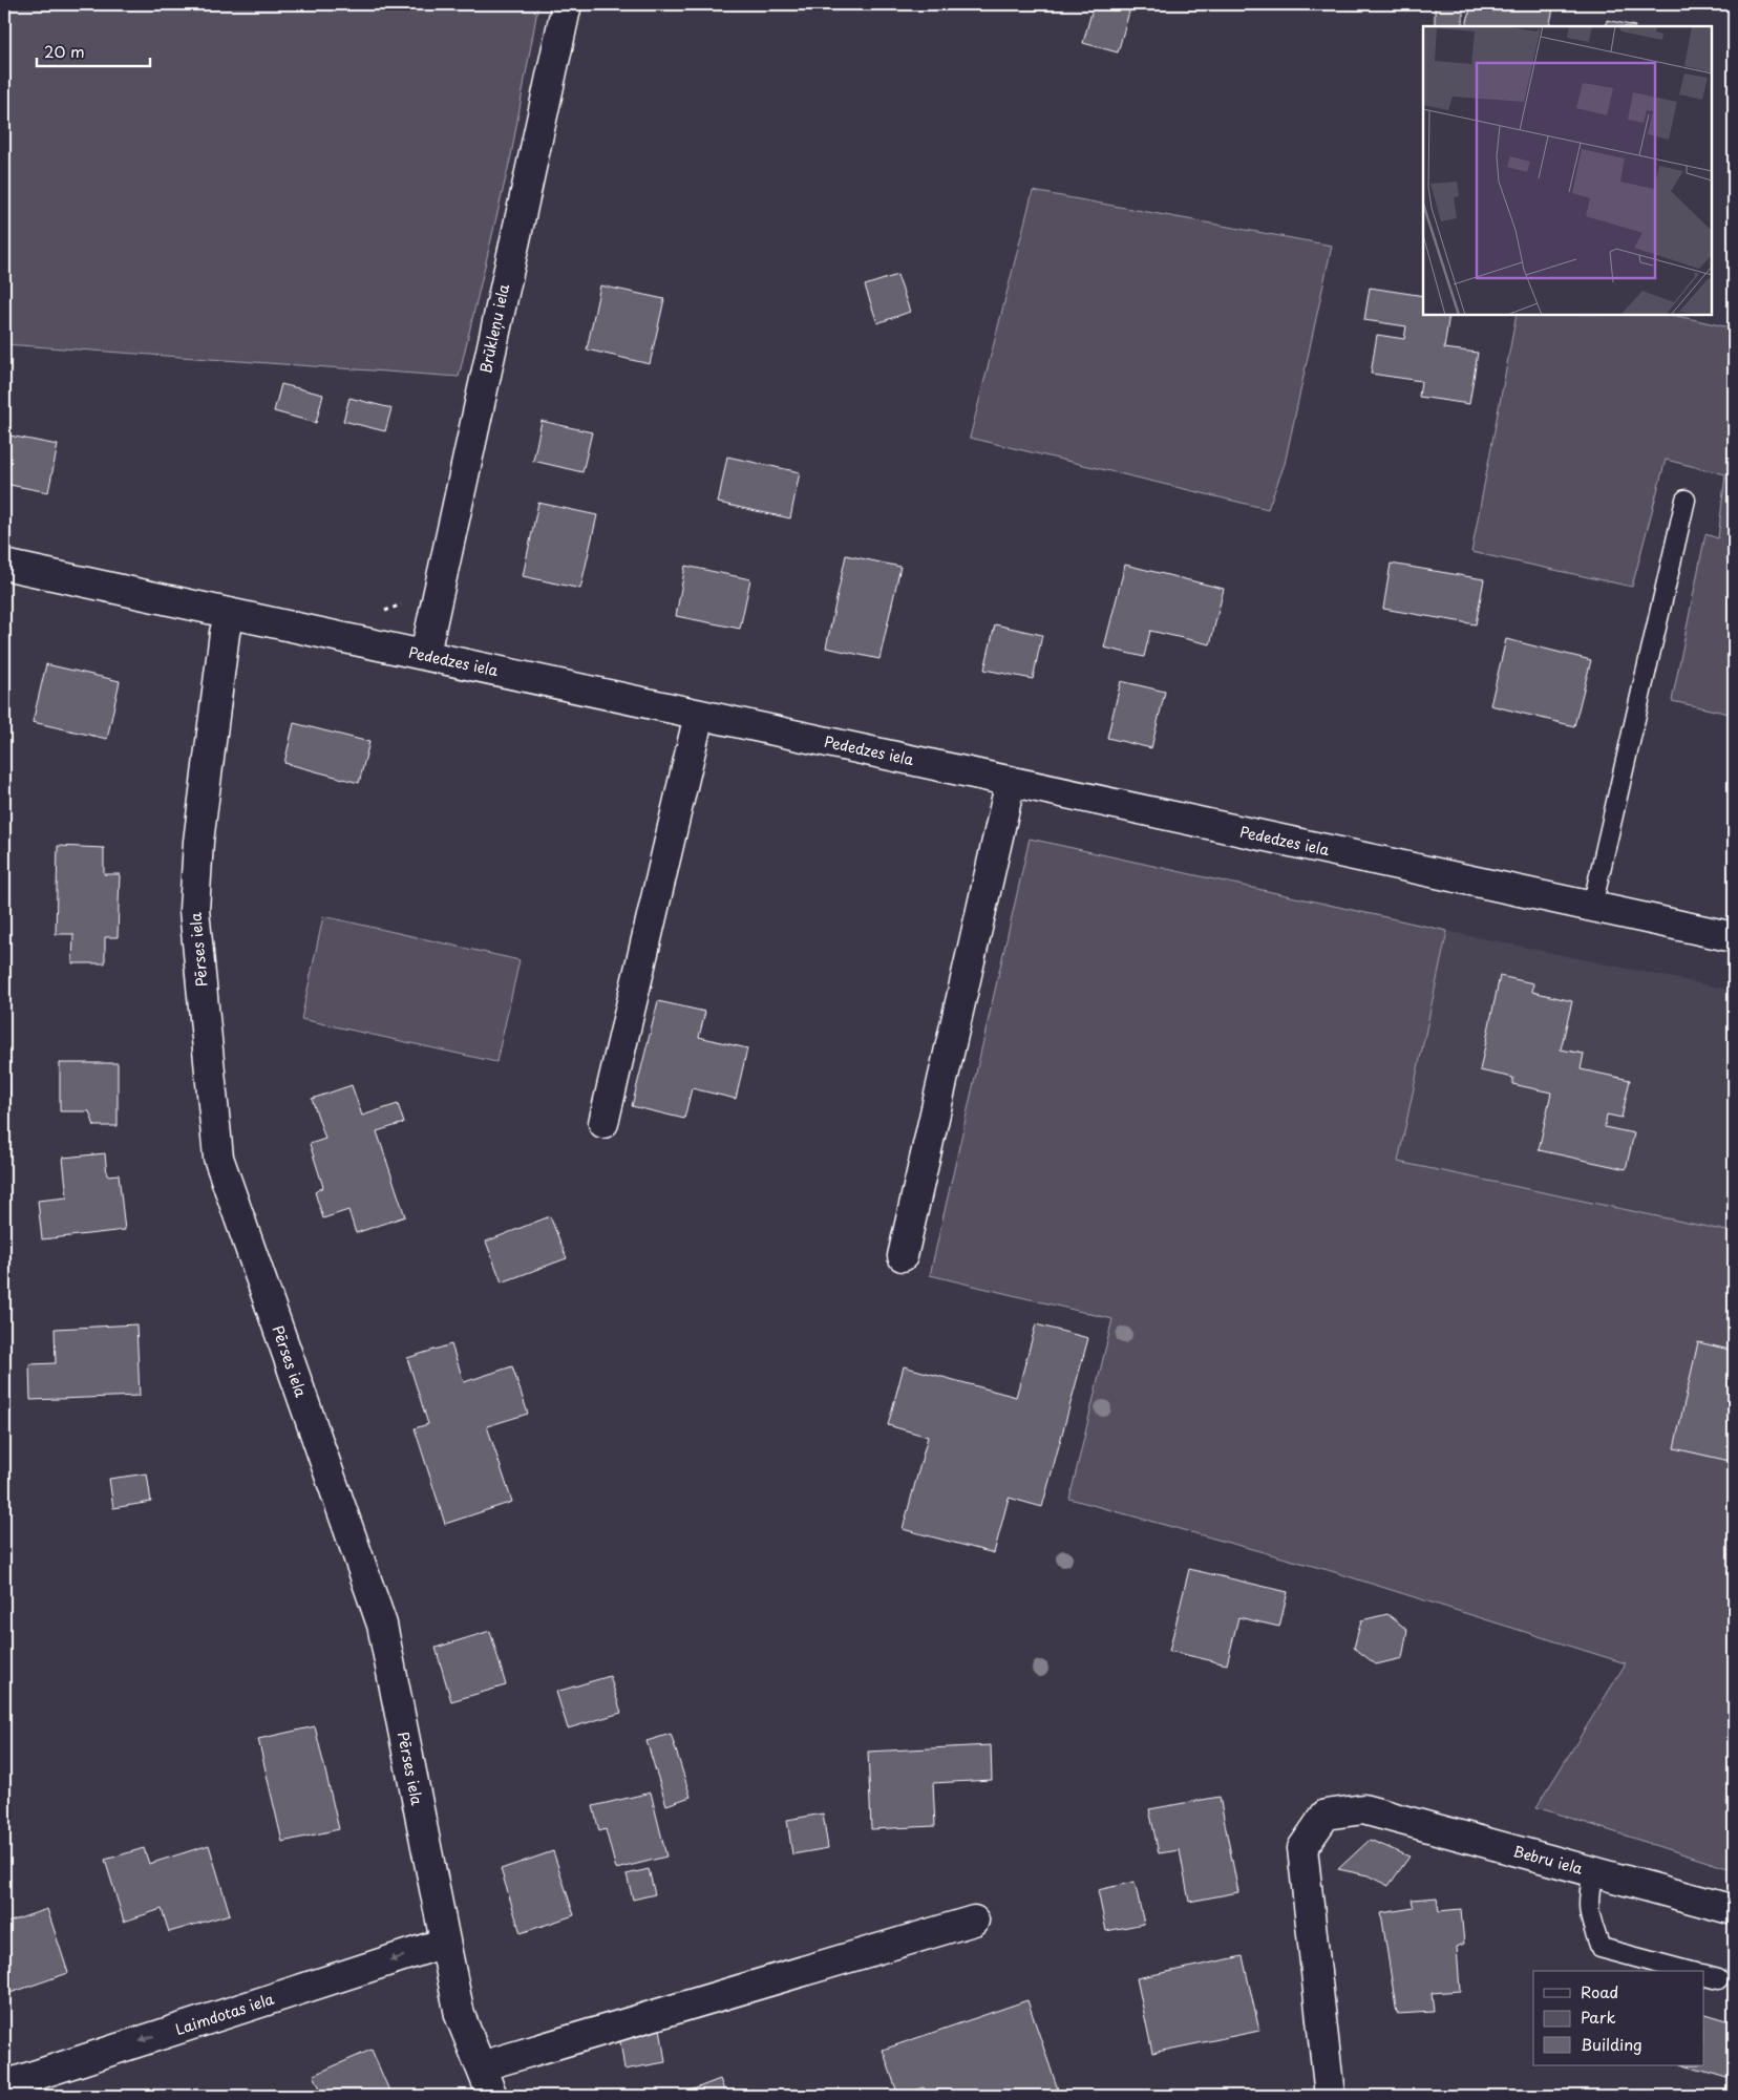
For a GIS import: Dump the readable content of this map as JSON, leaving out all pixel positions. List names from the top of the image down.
{
  "streets": {
    "street": [
      "Brūkleņu iela",
      "Pededzes iela",
      "Pērses iela",
      "Bebru iela",
      "Laimdotas iela"
    ]
  },
  "crossings": [
    ["Brūkleņu iela", "Pededzes iela"],
    ["Pededzes iela", "Pērses iela"],
    ["Pērses iela", "Laimdotas iela"]
  ],
  "one_way": ["Laimdotas iela"],
  "legend": ["Road", "Park", "Building"],
  "scale_bar": "20 m"
}
